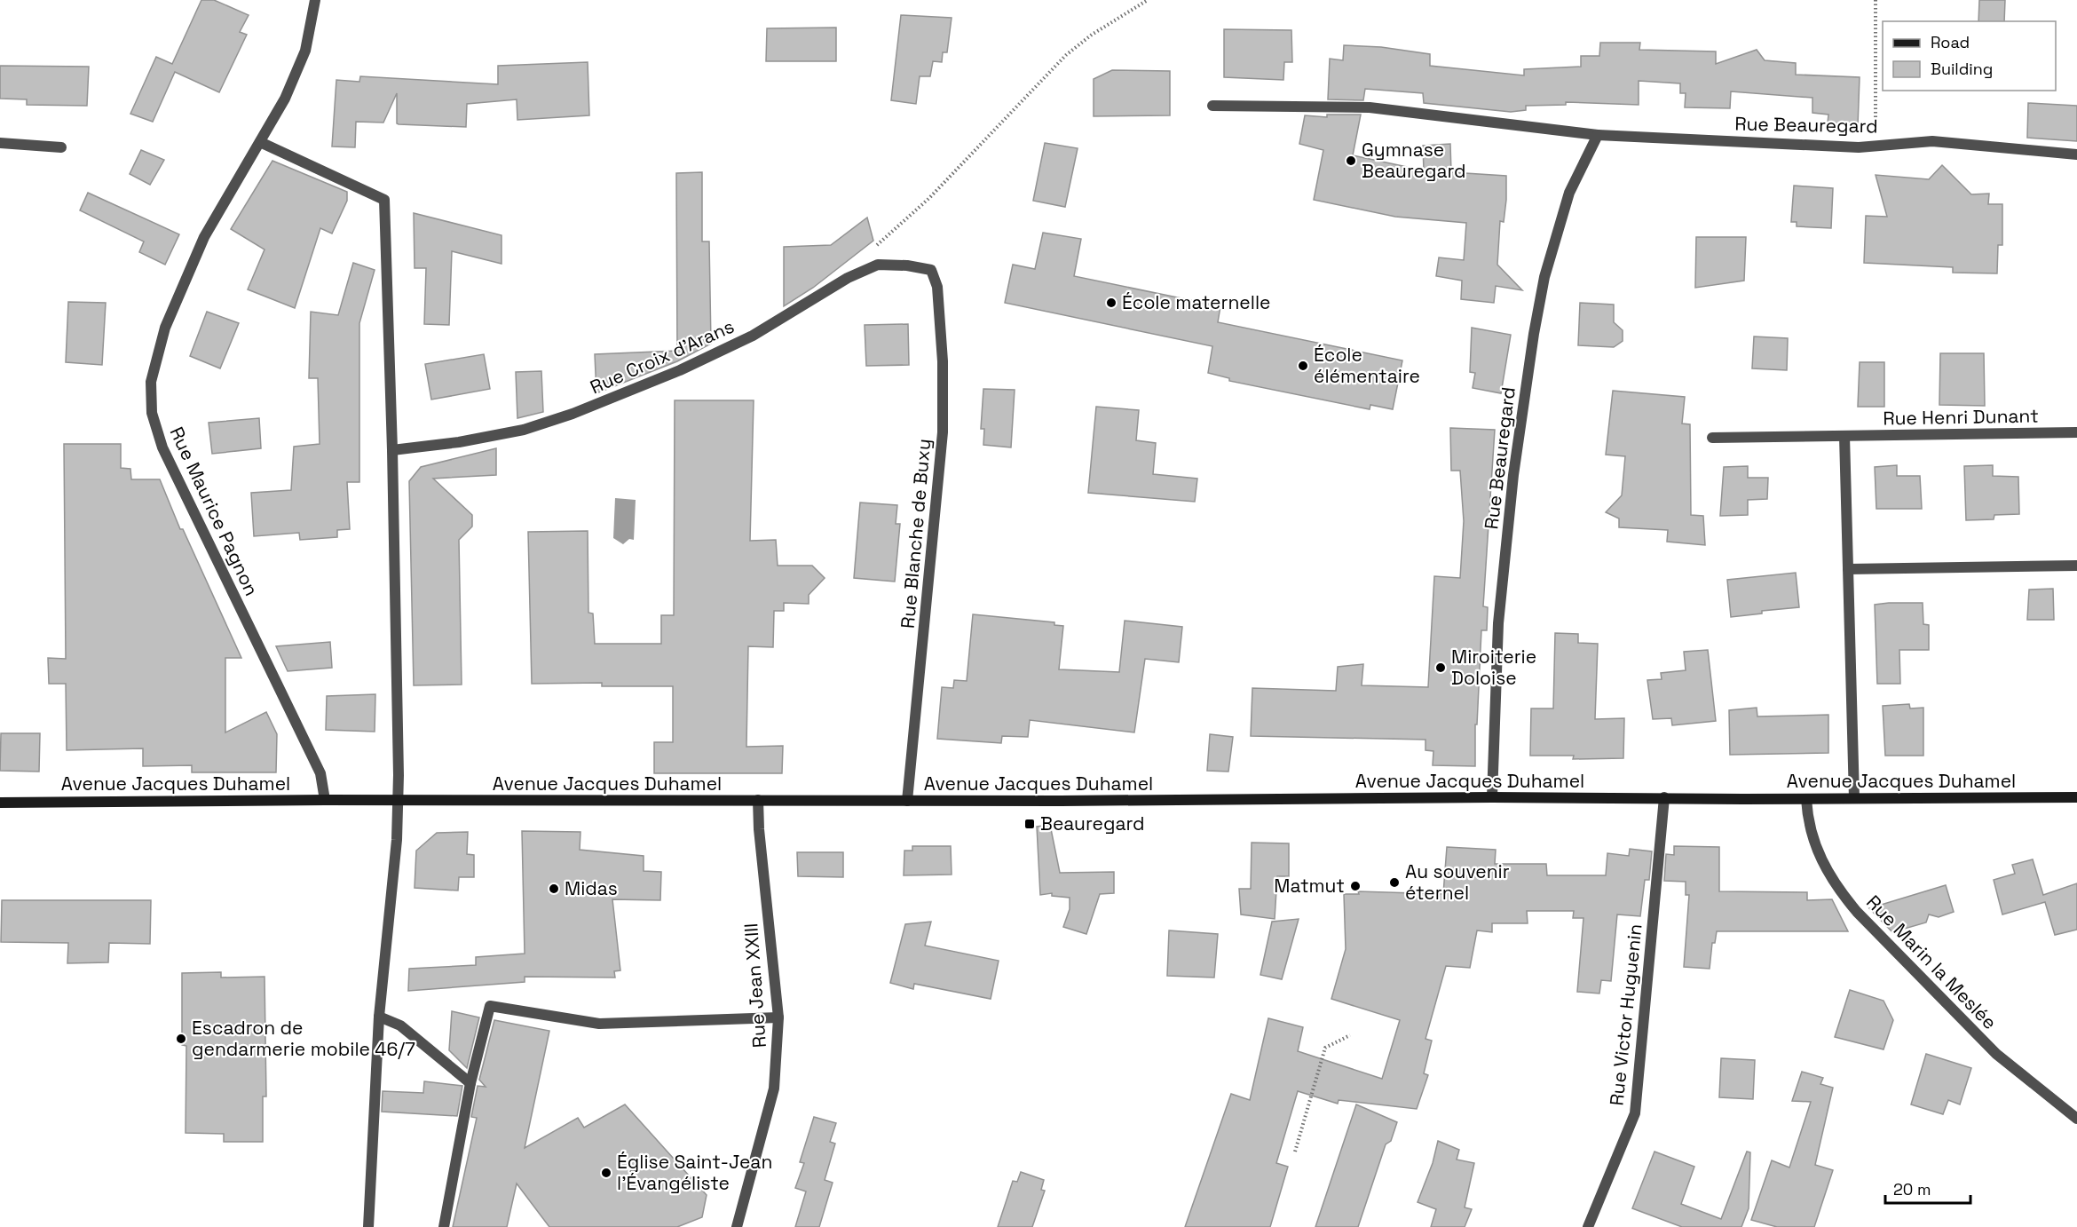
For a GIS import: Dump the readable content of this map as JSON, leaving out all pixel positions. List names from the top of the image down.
{
  "streets": {
    "main road": ["Avenue Jacques Duhamel"],
    "street": [
      "Rue Beauregard",
      "Rue Croix d'Arans",
      "Rue Henri Dunant",
      "Rue Maurice Pagnon",
      "Rue Blanche de Buxy",
      "Rue Marin la Meslée",
      "Rue Jean XXIII",
      "Rue Victor Huguenin"
    ]
  },
  "crossings": [
    ["Rue Beauregard", "Avenue Jacques Duhamel"],
    ["Rue Croix d'Arans", "Rue Blanche de Buxy"],
    ["Rue Maurice Pagnon", "Avenue Jacques Duhamel"],
    ["Rue Blanche de Buxy", "Avenue Jacques Duhamel"],
    ["Avenue Jacques Duhamel", "Rue Marin la Meslée"],
    ["Avenue Jacques Duhamel", "Rue Jean XXIII"],
    ["Avenue Jacques Duhamel", "Rue Victor Huguenin"]
  ],
  "places": {
    "other": [
      "Gymnase Beauregard",
      "École maternelle",
      "École élémentaire",
      "Miroiterie Doloise",
      "Au souvenir éternel",
      "Matmut",
      "Midas",
      "Escadron de gendarmerie mobile 46/7",
      "Église Saint-Jean l'Évangéliste"
    ],
    "transit": ["Beauregard"]
  },
  "legend": ["Road", "Building"],
  "scale_bar": "20 m"
}
